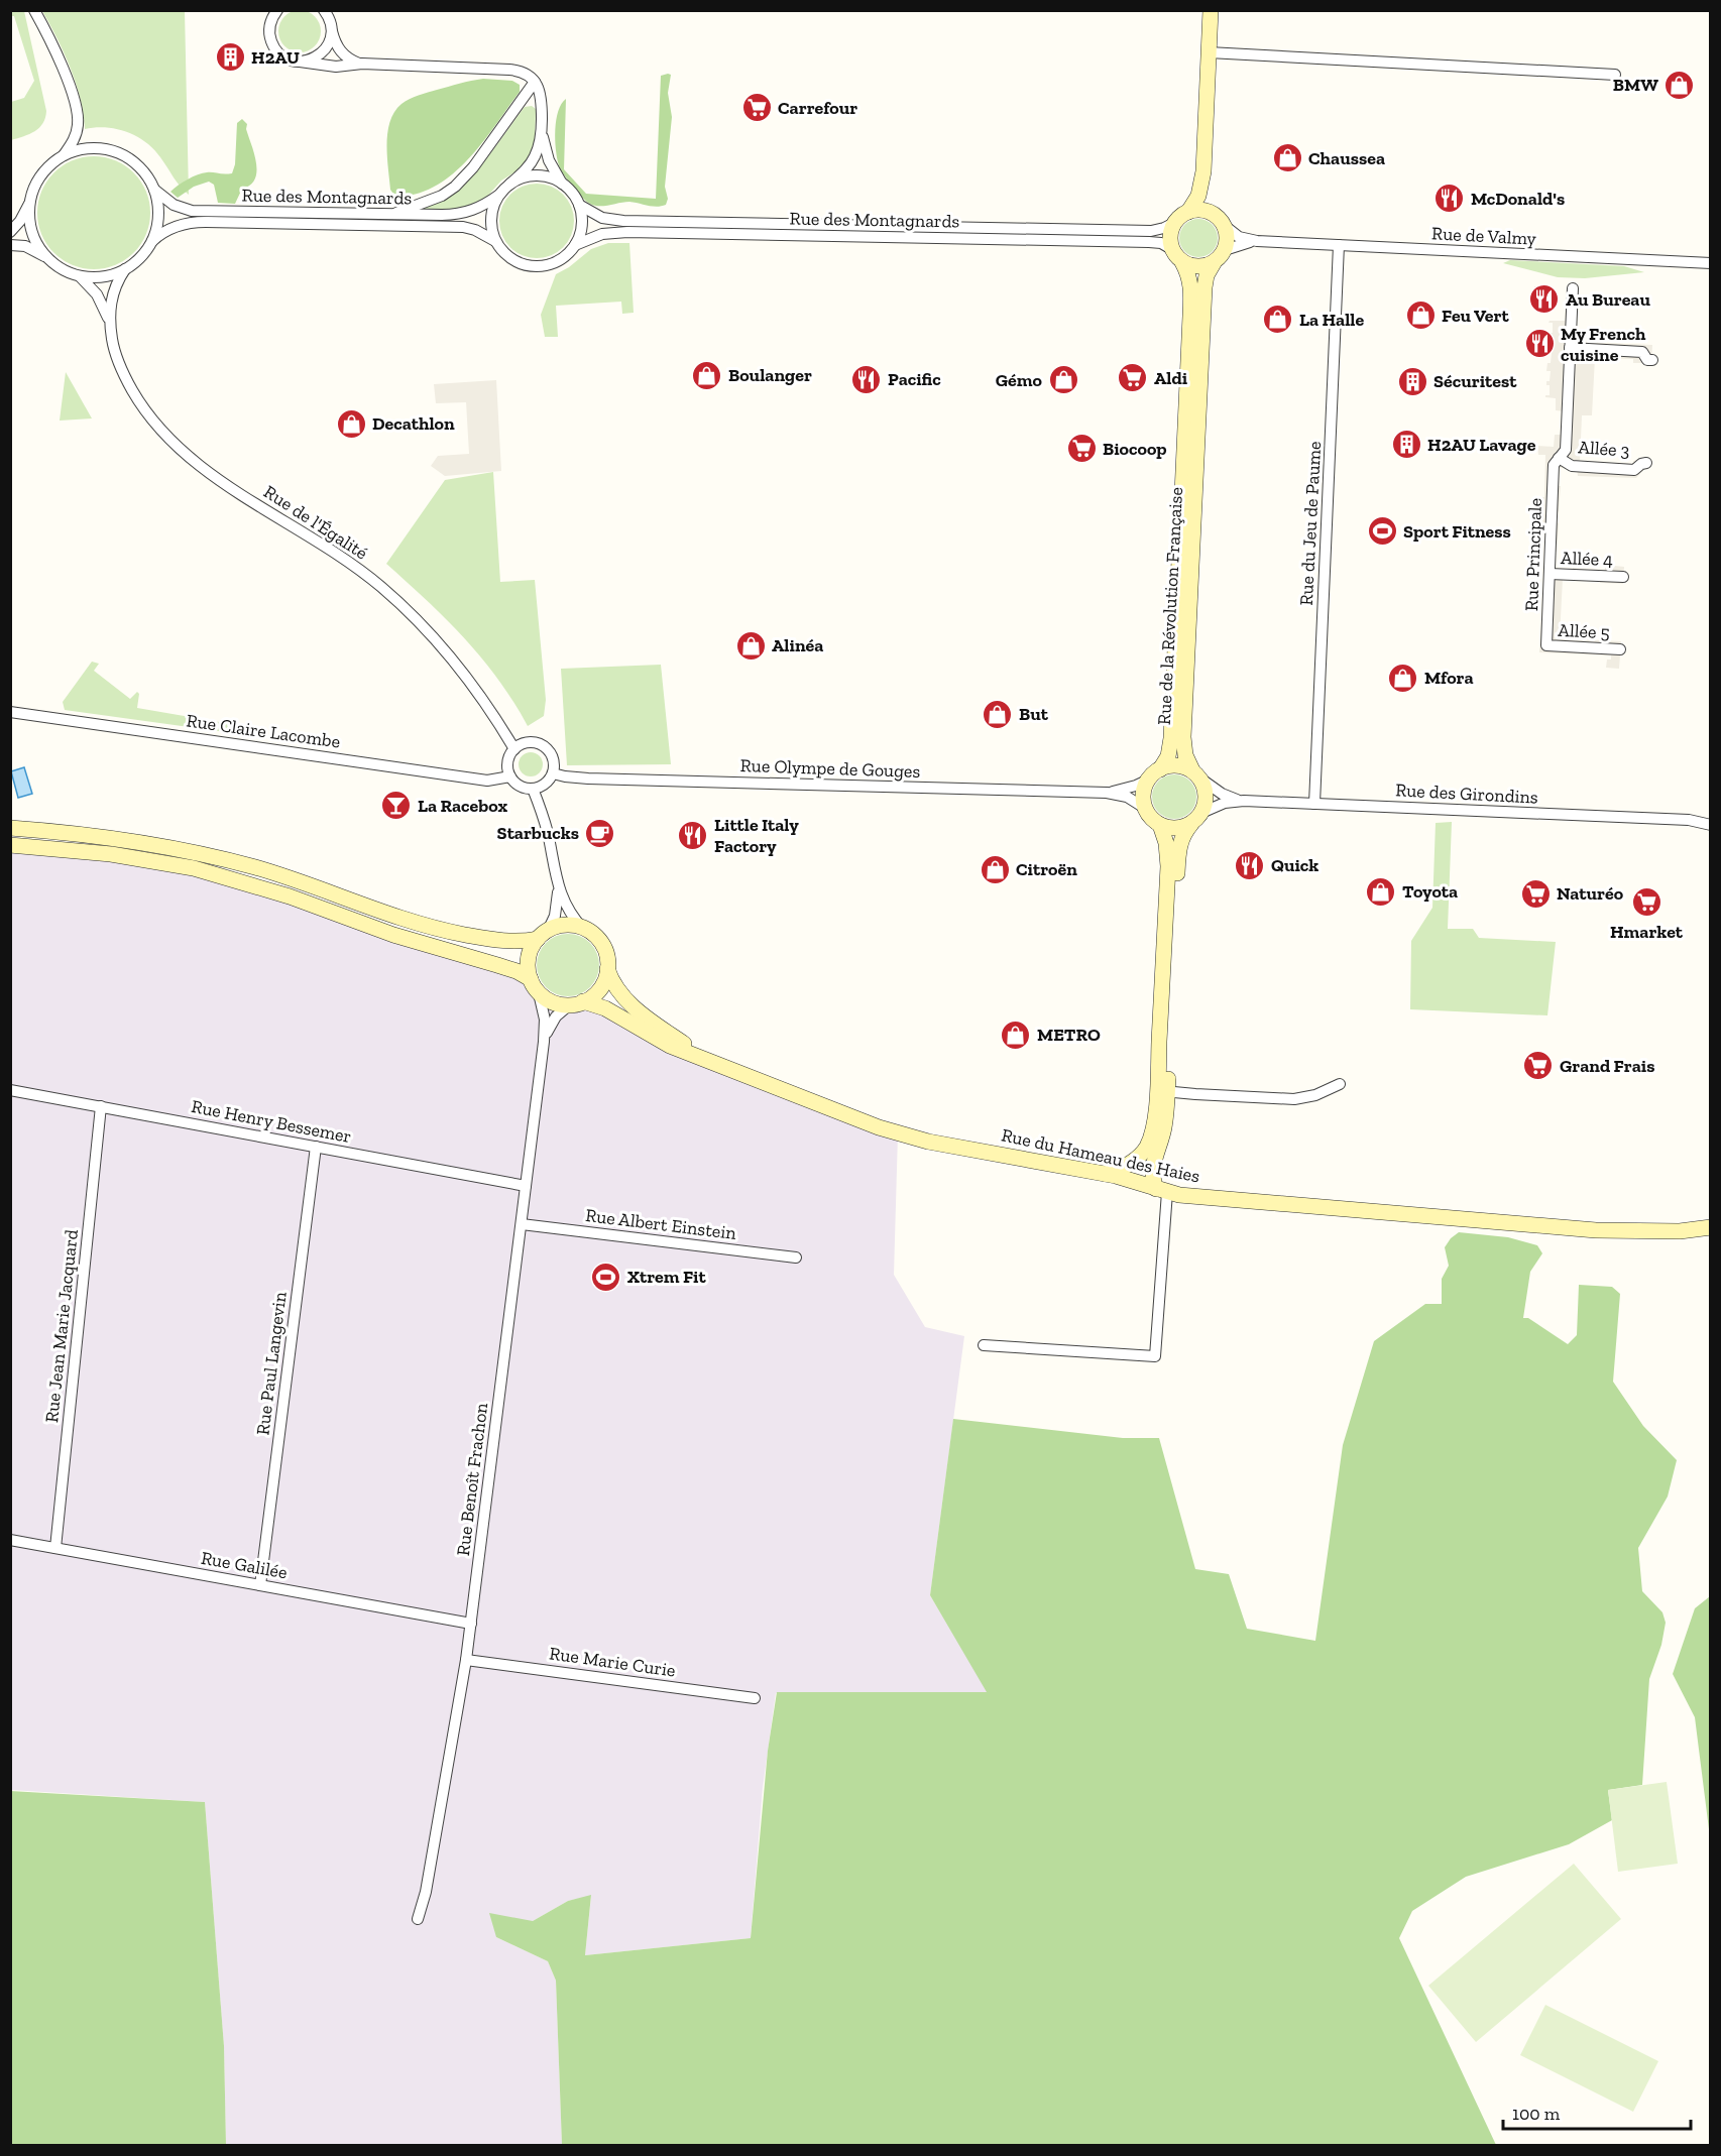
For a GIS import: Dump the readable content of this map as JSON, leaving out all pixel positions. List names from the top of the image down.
{
  "streets": {
    "street": [
      "Rue des Montagnards",
      "Rue de Valmy",
      "Allée 3",
      "Rue de l'Égalité",
      "Rue du Jeu de Paume",
      "Rue Principale",
      "Allée 4",
      "Rue de la Révolution Française",
      "Allée 5",
      "Rue Claire Lacombe",
      "Rue Olympe de Gouges",
      "Rue des Girondins",
      "Rue Henry Bessemer",
      "Rue du Hameau des Haies",
      "Rue Albert Einstein",
      "Rue Jean Marie Jacquard",
      "Rue Paul Langevin",
      "Rue Benoît Frachon",
      "Rue Galilée",
      "Rue Marie Curie"
    ]
  },
  "crossings": [
    ["Rue des Montagnards", "Rue de Valmy"],
    ["Rue des Montagnards", "Rue de l'Égalité"],
    ["Rue des Montagnards", "Rue de la Révolution Française"],
    ["Rue de Valmy", "Rue du Jeu de Paume"],
    ["Rue de Valmy", "Rue de la Révolution Française"],
    ["Allée 3", "Rue Principale"],
    ["Rue de l'Égalité", "Rue Claire Lacombe"],
    ["Rue de l'Égalité", "Rue Olympe de Gouges"],
    ["Rue du Jeu de Paume", "Rue des Girondins"],
    ["Rue Principale", "Allée 4"],
    ["Rue Principale", "Allée 5"],
    ["Rue de la Révolution Française", "Rue Olympe de Gouges"],
    ["Rue de la Révolution Française", "Rue des Girondins"],
    ["Rue Claire Lacombe", "Rue Olympe de Gouges"],
    ["Rue Olympe de Gouges", "Rue des Girondins"],
    ["Rue Henry Bessemer", "Rue Jean Marie Jacquard"],
    ["Rue Henry Bessemer", "Rue Paul Langevin"],
    ["Rue Henry Bessemer", "Rue Benoît Frachon"],
    ["Rue du Hameau des Haies", "Rue Benoît Frachon"],
    ["Rue Albert Einstein", "Rue Benoît Frachon"],
    ["Rue Jean Marie Jacquard", "Rue Galilée"],
    ["Rue Paul Langevin", "Rue Galilée"],
    ["Rue Benoît Frachon", "Rue Galilée"],
    ["Rue Benoît Frachon", "Rue Marie Curie"]
  ],
  "places": {
    "building": ["H2AU", "Sécuritest", "H2AU Lavage"],
    "shop": [
      "BMW",
      "Chaussea",
      "Feu Vert",
      "La Halle",
      "Boulanger",
      "Gémo",
      "Decathlon",
      "Alinéa",
      "Mfora",
      "But",
      "Citroën",
      "Toyota",
      "METRO"
    ],
    "supermarket": [
      "Carrefour",
      "Aldi",
      "Biocoop",
      "Naturéo",
      "Hmarket",
      "Grand Frais"
    ],
    "restaurant": [
      "McDonald's",
      "Au Bureau",
      "My French cuisine",
      "Pacific",
      "Little Italy Factory",
      "Quick"
    ],
    "sports": ["Sport Fitness", "Xtrem Fit"],
    "bar": ["La Racebox"],
    "cafe": ["Starbucks"]
  },
  "scale_bar": "100 m"
}
